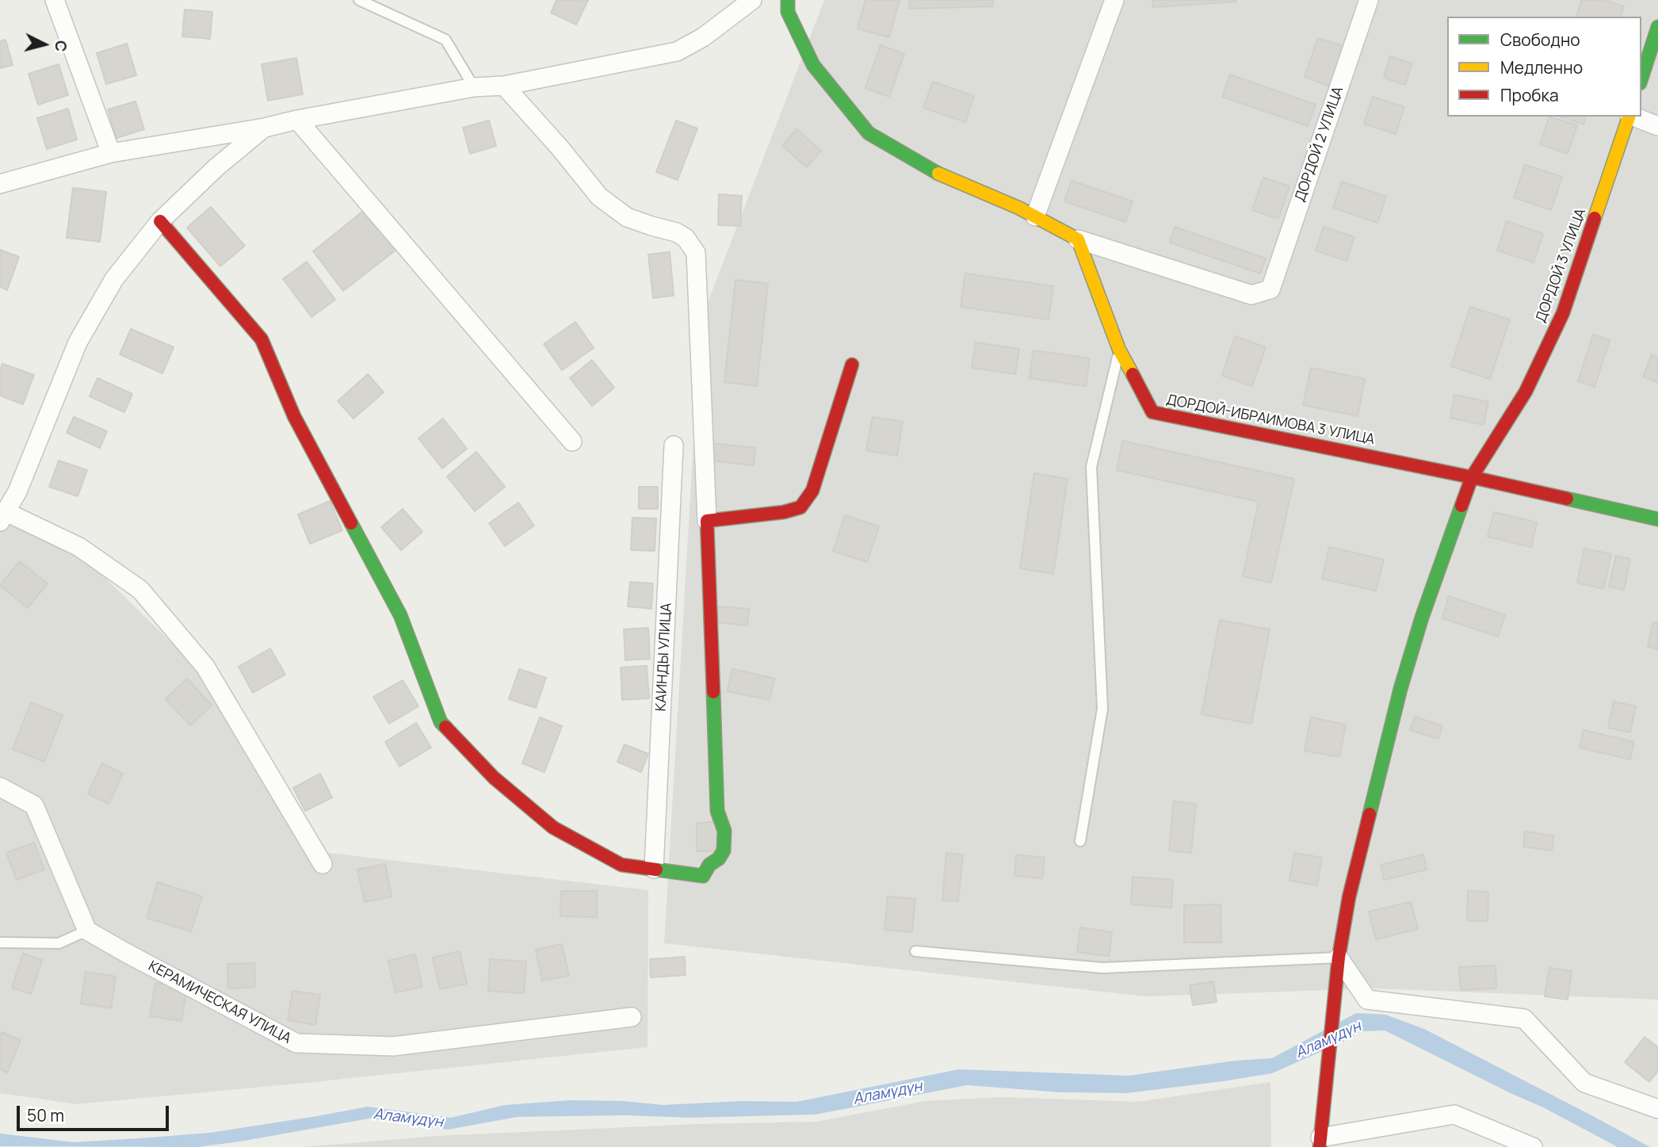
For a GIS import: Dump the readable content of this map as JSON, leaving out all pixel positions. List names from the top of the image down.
{
  "streets": {
    "street": [
      "ДОРДОЙ 2 УЛИЦА",
      "ДОРДОЙ 3 УЛИЦА",
      "ДОРДОЙ-ИБРАИМОВА 3 УЛИЦА",
      "КАИНДЫ УЛИЦА",
      "КЕРАМИЧЕСКАЯ УЛИЦА"
    ]
  },
  "crossings": [
    ["ДОРДОЙ 2 УЛИЦА", "ДОРДОЙ-ИБРАИМОВА 3 УЛИЦА"],
    ["ДОРДОЙ 3 УЛИЦА", "ДОРДОЙ-ИБРАИМОВА 3 УЛИЦА"]
  ],
  "water": ["Аламүдүн"],
  "legend": ["Свободно", "Медленно", "Пробка"],
  "scale_bar": "50 m",
  "north": "right"
}
